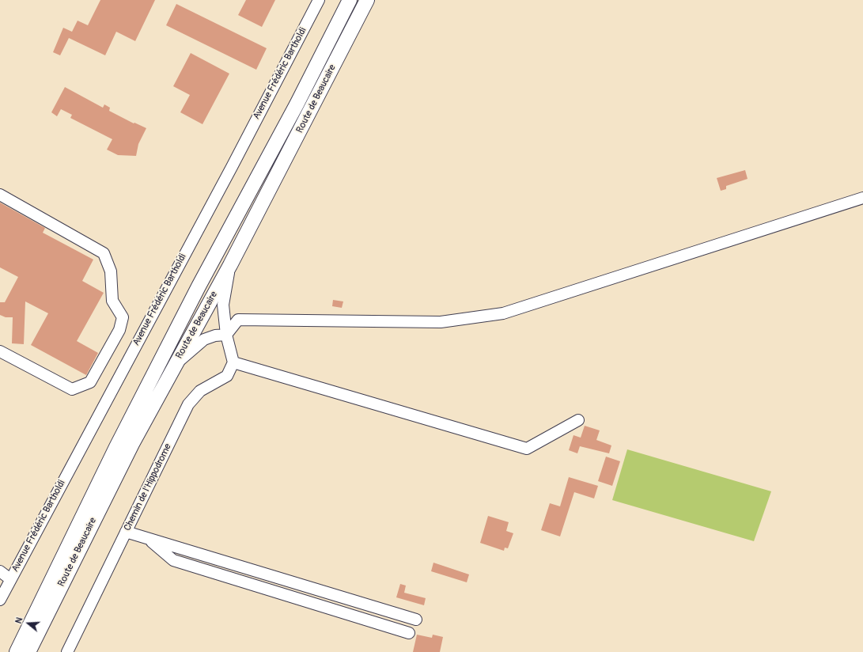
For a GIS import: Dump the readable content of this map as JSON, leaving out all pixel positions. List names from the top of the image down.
{
  "streets": {
    "main road": ["Route de Beaucaire"],
    "street": ["Avenue Frédéric Bartholdi", "Chemin de l'Hippodrome"]
  },
  "north": "left"
}
